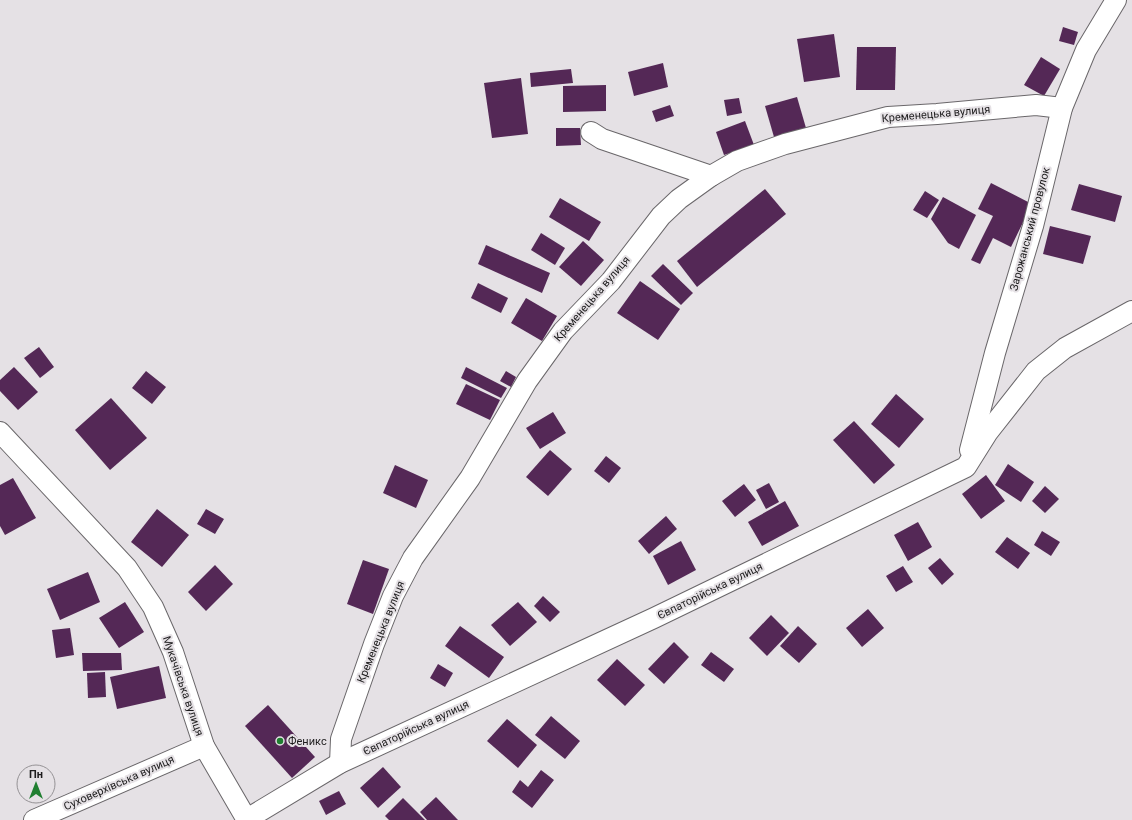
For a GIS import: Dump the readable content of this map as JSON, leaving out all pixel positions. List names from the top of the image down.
{
  "streets": {
    "street": [
      "Кременецька вулиця",
      "Зарожанський провулок",
      "Євпаторійська вулиця",
      "Мукачівська вулиця",
      "Суховерхівська вулиця"
    ]
  },
  "crossings": [
    ["Кременецька вулиця", "Зарожанський провулок"],
    ["Кременецька вулиця", "Євпаторійська вулиця"],
    ["Зарожанський провулок", "Євпаторійська вулиця"],
    ["Євпаторійська вулиця", "Мукачівська вулиця"],
    ["Мукачівська вулиця", "Суховерхівська вулиця"]
  ],
  "places": ["Феникс"],
  "north": "top"
}
